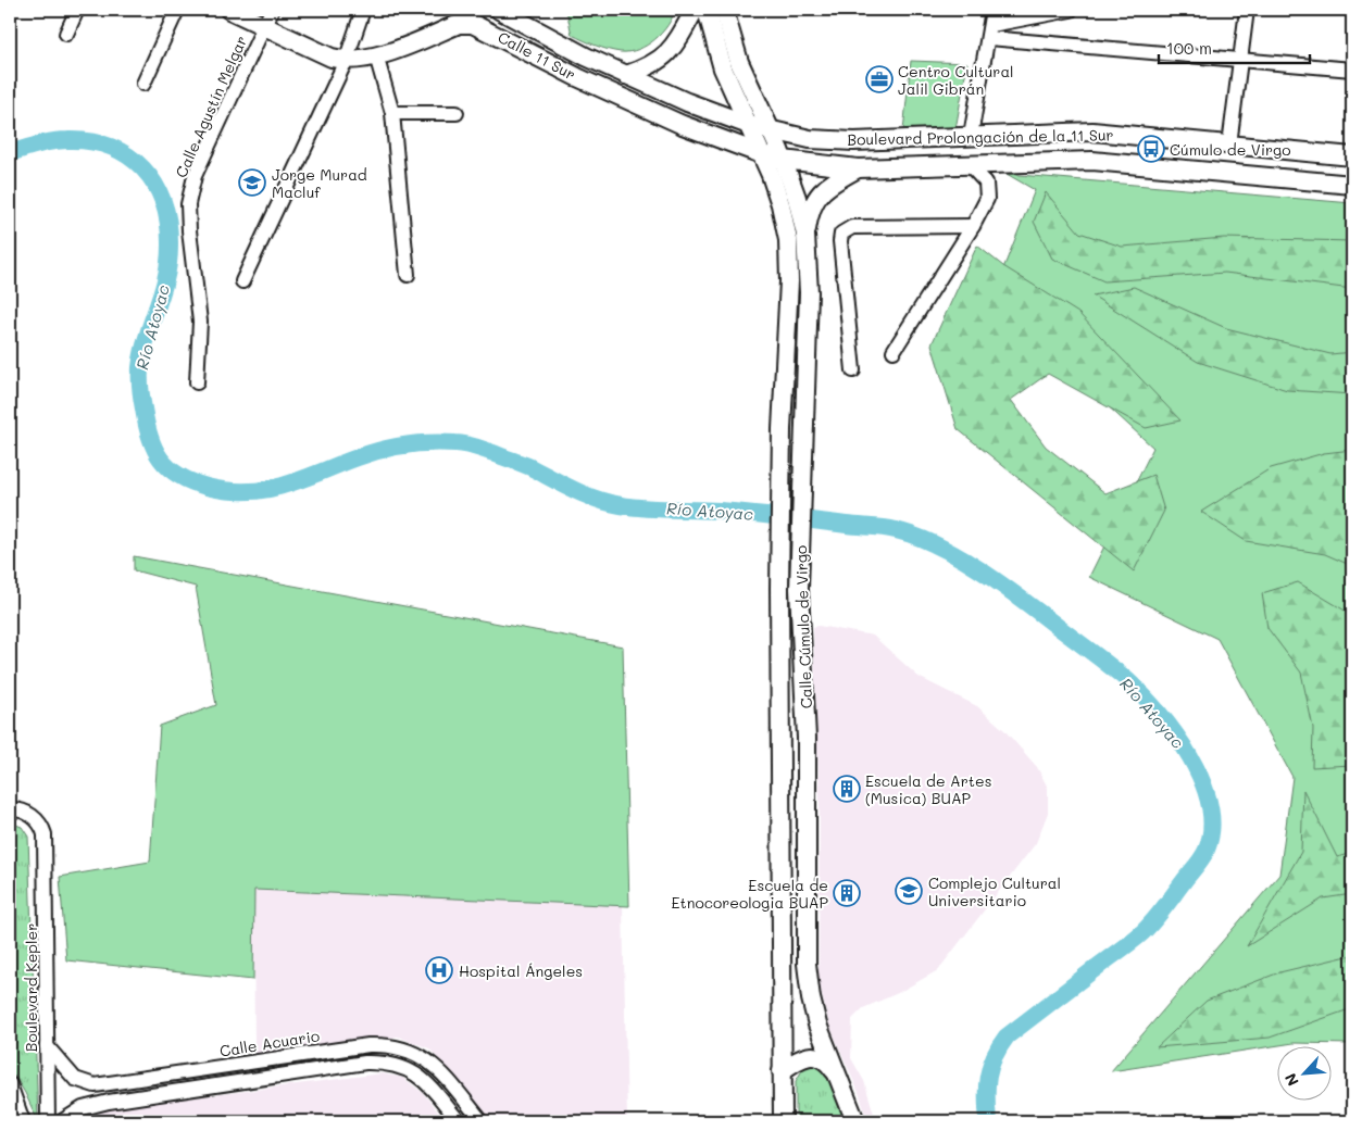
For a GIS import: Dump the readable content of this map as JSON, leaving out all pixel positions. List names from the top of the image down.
{
  "streets": {
    "main road": ["Calle 11 Sur", "Boulevard Prolongación de la 11 Sur", "Calle Cúmulo de Virgo"],
    "street": ["Calle Agustín Melgar", "Boulevard Kepler", "Calle Acuario"]
  },
  "crossings": [
    ["Calle 11 Sur", "Calle Agustín Melgar"],
    ["Calle 11 Sur", "Boulevard Prolongación de la 11 Sur"],
    ["Calle 11 Sur", "Calle Cúmulo de Virgo"],
    ["Boulevard Prolongación de la 11 Sur", "Calle Cúmulo de Virgo"],
    ["Boulevard Kepler", "Calle Acuario"]
  ],
  "water": ["Río Atoyac"],
  "places": {
    "office": ["Centro Cultural Jalil Gibrán"],
    "bus stop": ["Cúmulo de Virgo"],
    "school or university": ["Jorge Murad Macluf", "Complejo Cultural Universitario"],
    "building": ["Escuela de Artes (Musica) BUAP", "Escuela de Etnocoreologia BUAP"],
    "hospital": ["Hospital Ángeles"]
  },
  "scale_bar": "100 m",
  "north": "bottom left"
}
